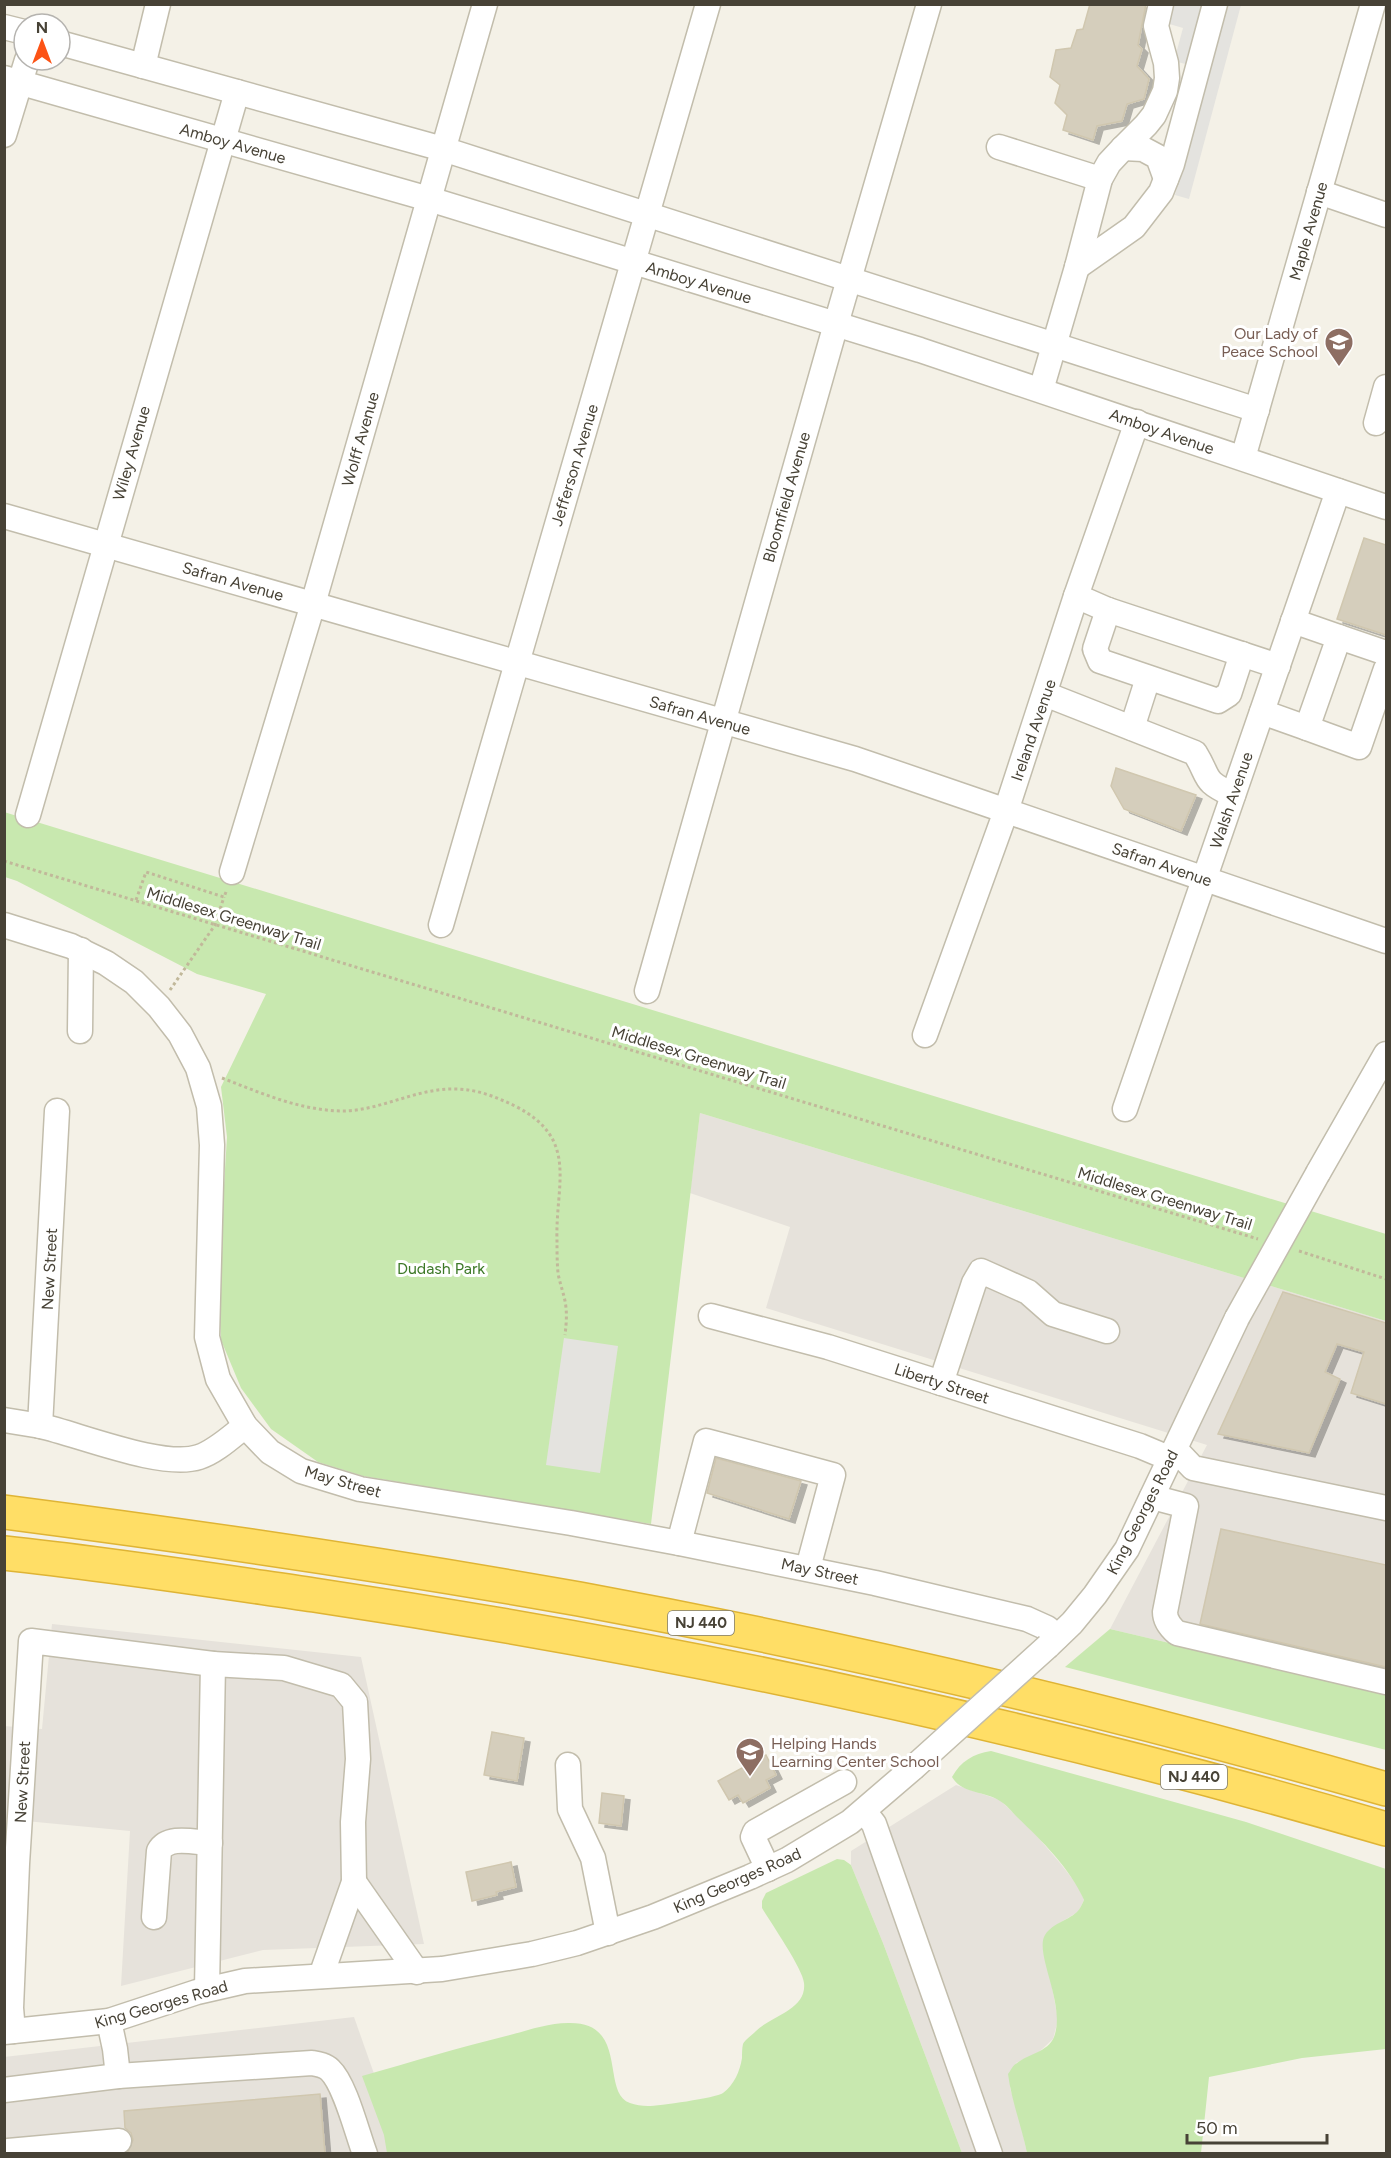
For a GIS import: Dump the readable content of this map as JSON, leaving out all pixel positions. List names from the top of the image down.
{
  "streets": {
    "highway": ["NJ 440"],
    "street": [
      "Amboy Avenue",
      "Maple Avenue",
      "Wolff Avenue",
      "Wiley Avenue",
      "Jefferson Avenue",
      "Bloomfield Avenue",
      "Safran Avenue",
      "Ireland Avenue",
      "Walsh Avenue",
      "New Street",
      "Liberty Street",
      "May Street",
      "King Georges Road"
    ],
    "path": ["Middlesex Greenway Trail"]
  },
  "crossings": [
    ["Amboy Avenue", "Maple Avenue"],
    ["Amboy Avenue", "Wolff Avenue"],
    ["Amboy Avenue", "Wiley Avenue"],
    ["Amboy Avenue", "Jefferson Avenue"],
    ["Amboy Avenue", "Bloomfield Avenue"],
    ["Amboy Avenue", "Ireland Avenue"],
    ["Amboy Avenue", "Walsh Avenue"],
    ["Wolff Avenue", "Safran Avenue"],
    ["Wiley Avenue", "Safran Avenue"],
    ["Jefferson Avenue", "Safran Avenue"],
    ["Bloomfield Avenue", "Safran Avenue"],
    ["Safran Avenue", "Ireland Avenue"],
    ["Safran Avenue", "Walsh Avenue"],
    ["New Street", "King Georges Road"],
    ["Liberty Street", "King Georges Road"],
    ["May Street", "King Georges Road"]
  ],
  "parks": ["Dudash Park"],
  "places": {
    "school or university": ["Our Lady of Peace School", "Helping Hands Learning Center School"]
  },
  "scale_bar": "50 m",
  "north": "top"
}
